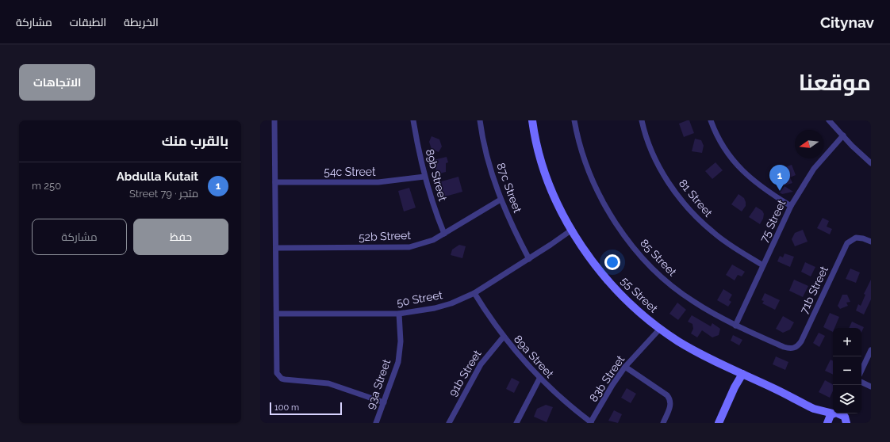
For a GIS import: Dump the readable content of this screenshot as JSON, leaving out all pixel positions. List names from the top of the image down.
{
  "streets": {
    "street": [
      "54c Street",
      "89b Street",
      "87c Street",
      "81 Street",
      "75 Street",
      "52b Street",
      "85 Street",
      "71b Street",
      "55 Street",
      "50 Street",
      "89a Street",
      "91b Street",
      "83b Street",
      "93a Street"
    ]
  },
  "crossings": [
    ["54c Street", "89b Street"],
    ["89b Street", "52b Street"],
    ["87c Street", "52b Street"],
    ["87c Street", "50 Street"],
    ["81 Street", "75 Street"],
    ["75 Street", "85 Street"],
    ["85 Street", "71b Street"],
    ["55 Street", "50 Street"],
    ["55 Street", "83b Street"],
    ["50 Street", "89a Street"],
    ["50 Street", "93a Street"],
    ["89a Street", "91b Street"],
    ["89a Street", "83b Street"]
  ],
  "scale_bar": "100 m",
  "north": "left",
  "page": {
    "header": "Citynav",
    "nav": ["الخريطة", "الطبقات", "مشاركة"],
    "title": "موقعنا",
    "buttons": [
      "الاتجاهات",
      ["حفظ", "مشاركة"]
    ],
    "heading": "بالقرب منك",
    "list": [
      {
        "mark": "1",
        "name": "Abdulla Kutait",
        "note": "متجر · 79 Street",
        "value": "250 m"
      }
    ],
    "pins": "1",
    "map_buttons": ["+", "−"],
    "scale": "100 m"
  }
}
